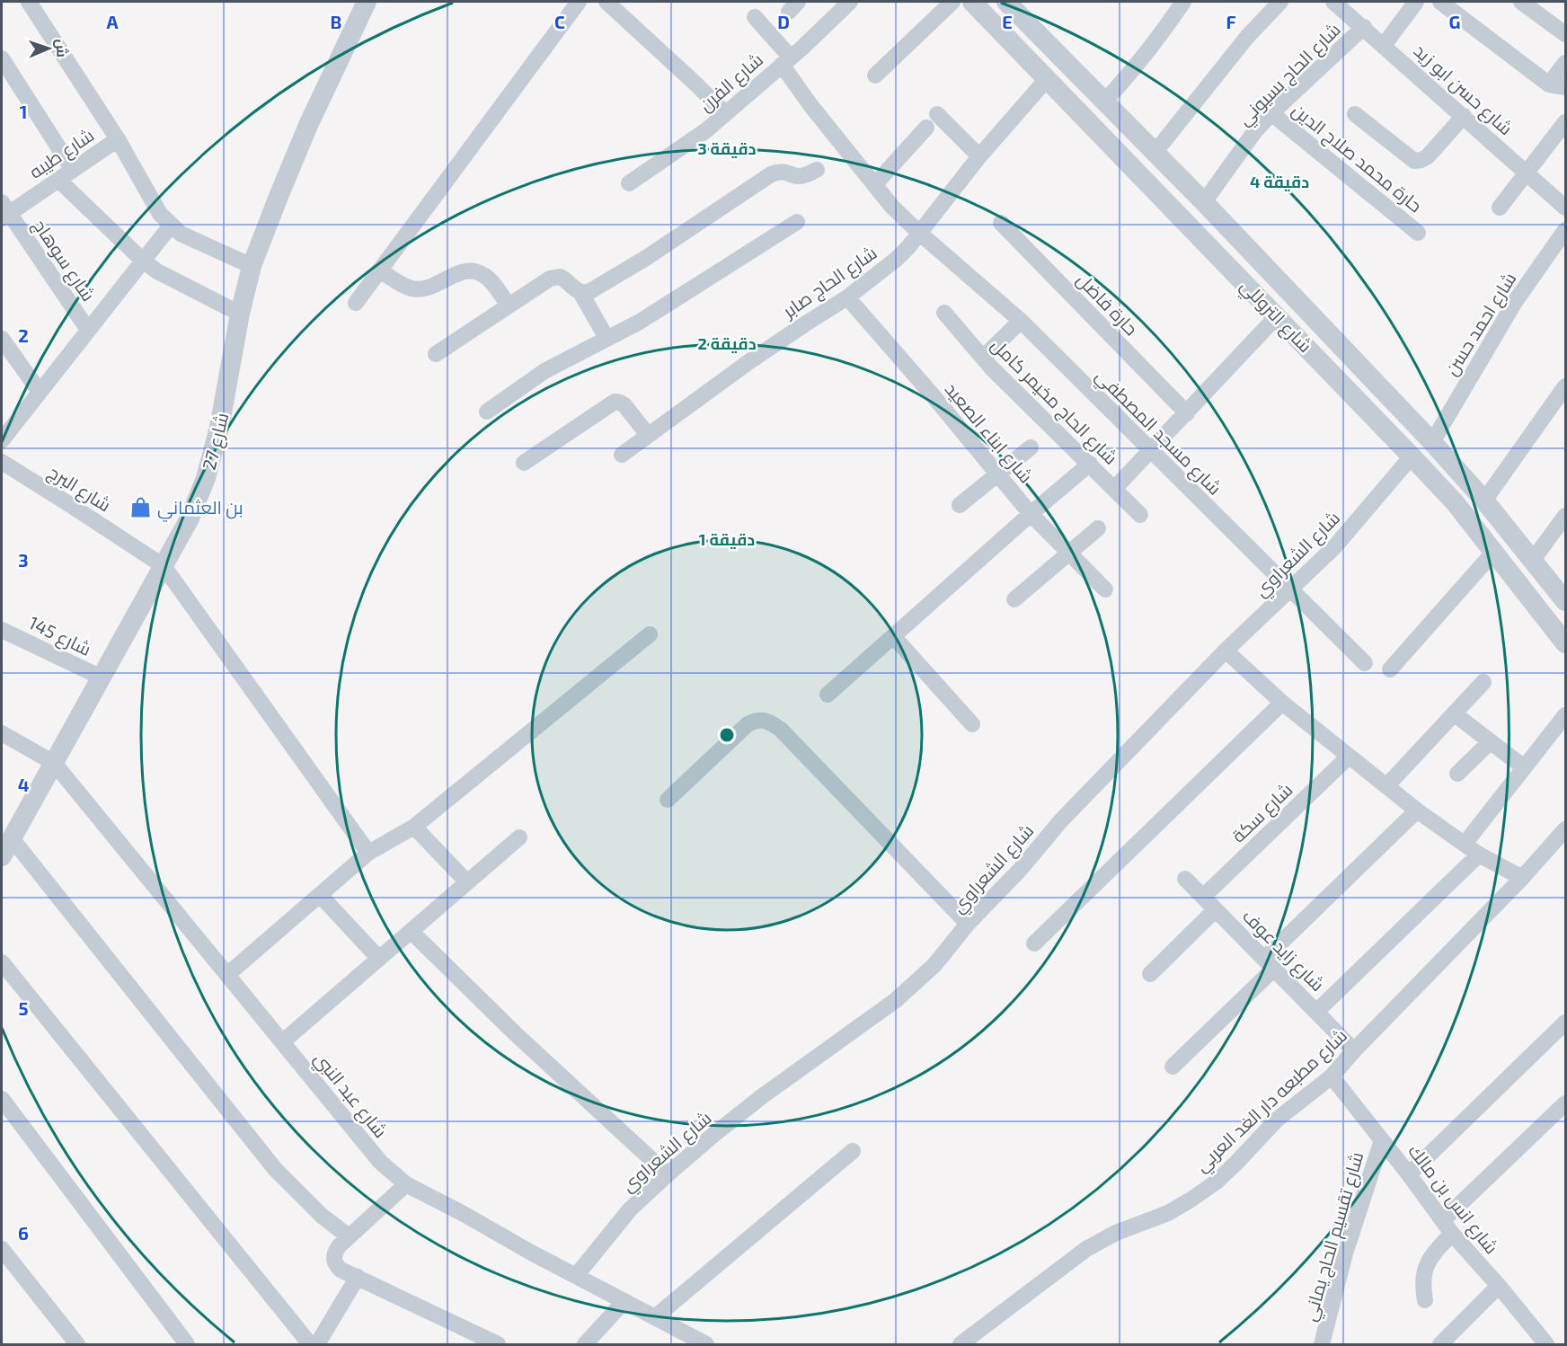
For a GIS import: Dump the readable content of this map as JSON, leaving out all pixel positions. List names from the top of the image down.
{
  "streets": {
    "street": [
      "شارع الحاج بسيوني",
      "شارع الفرن",
      "شارع حسن ابو زيد",
      "شارع طيبه",
      "حارة محمد صلاح الدين",
      "شارع سوهاج",
      "شارع الحاج صابر",
      "حارة فاضل",
      "شارع التروللي",
      "شارع احمد حسن",
      "شارع الحاج مخيمر كامل",
      "شارع مسجد المصطفي",
      "شارع ابناء الصعيد",
      "شارع 27",
      "شارع البرج",
      "شارع الشعراوي",
      "شارع 145",
      "شارع سكة",
      "شارع زايد عوف",
      "شارع عبد النبي",
      "شارع مطبعه دار الغد العربي",
      "شارع انس بن مالك",
      "شارع تقسيم الحاج يماني"
    ]
  },
  "crossings": [
    ["شارع الحاج بسيوني", "شارع حسن ابو زيد"],
    ["شارع الحاج بسيوني", "حارة محمد صلاح الدين"],
    ["شارع الحاج بسيوني", "شارع التروللي"],
    ["شارع الفرن", "شارع مسجد المصطفي"],
    ["شارع طيبه", "شارع سوهاج"],
    ["شارع الحاج صابر", "شارع التروللي"],
    ["شارع الحاج صابر", "شارع مسجد المصطفي"],
    ["شارع الحاج صابر", "شارع ابناء الصعيد"],
    ["شارع التروللي", "شارع احمد حسن"],
    ["شارع التروللي", "شارع الشعراوي"],
    ["شارع مسجد المصطفي", "شارع الشعراوي"],
    ["شارع 27", "شارع البرج"],
    ["شارع 27", "شارع 145"],
    ["شارع 27", "شارع عبد النبي"],
    ["شارع الشعراوي", "شارع عبد النبي"],
    ["شارع سكة", "شارع زايد عوف"],
    ["شارع زايد عوف", "شارع مطبعه دار الغد العربي"],
    ["شارع مطبعه دار الغد العربي", "شارع انس بن مالك"],
    ["شارع انس بن مالك", "شارع تقسيم الحاج يماني"]
  ],
  "places": {
    "shop": ["بن العثماني"]
  },
  "north": "right",
  "grid": {
    "columns": [
      "A",
      "B",
      "C",
      "D",
      "E",
      "F",
      "G"
    ],
    "rows": [
      "1",
      "2",
      "3",
      "4",
      "5",
      "6"
    ]
  },
  "rings": [
    "3 دقيقة",
    "4 دقيقة",
    "2 دقيقة",
    "1 دقيقة"
  ]
}
